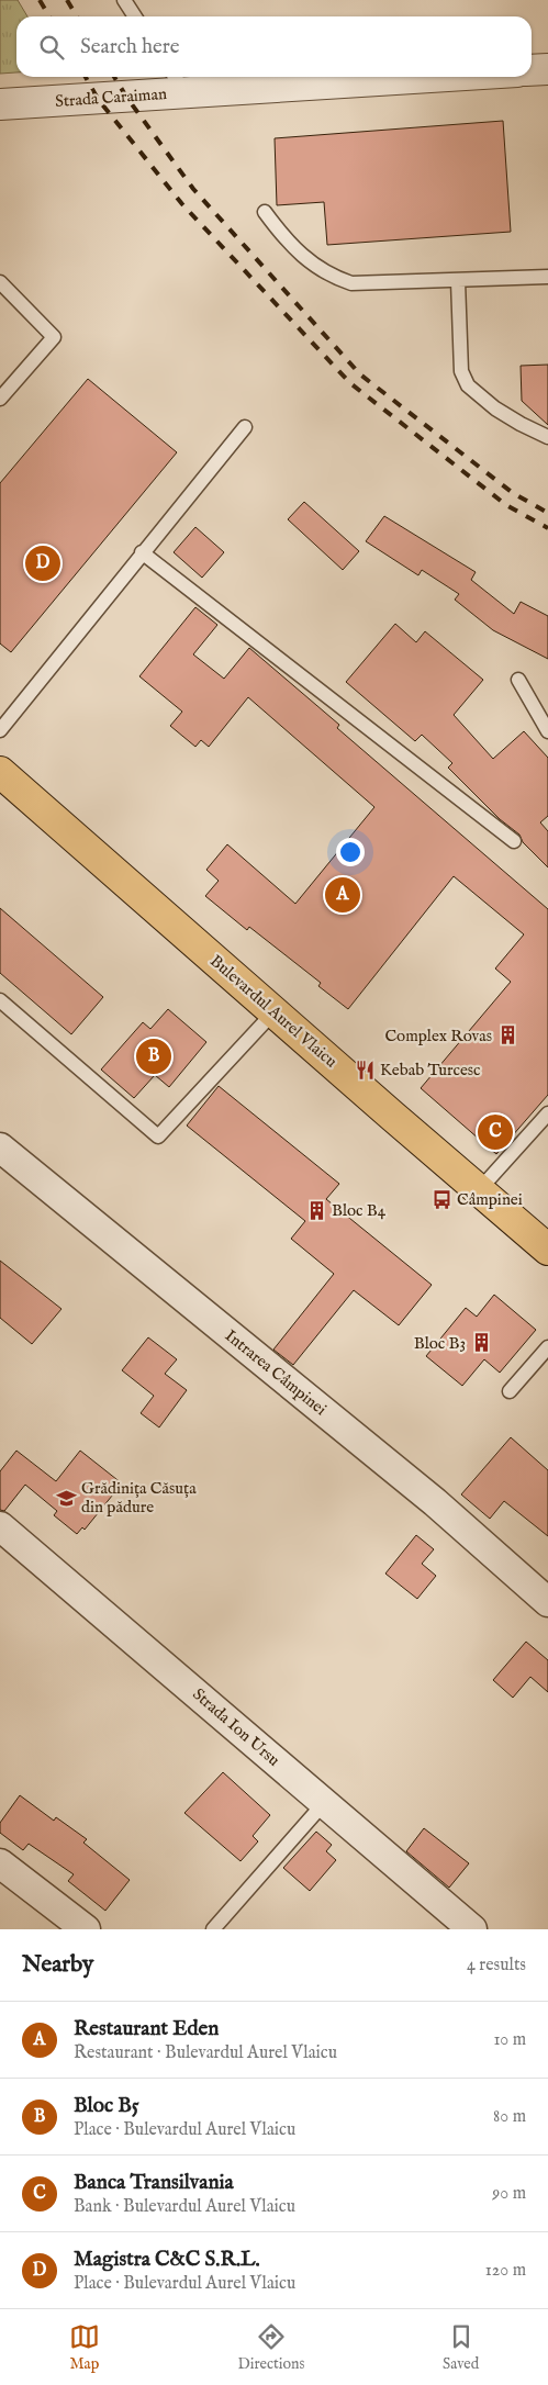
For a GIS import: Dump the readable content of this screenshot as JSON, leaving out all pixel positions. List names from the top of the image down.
{
  "streets": {
    "main road": ["Bulevardul Aurel Vlaicu"],
    "street": ["Strada Caraiman", "Intrarea Câmpinei", "Strada Ion Ursu"]
  },
  "places": {
    "building": ["Complex Rovas", "Bloc B4", "Bloc B3"],
    "restaurant": ["Kebab Turcesc"],
    "bus stop": ["Câmpinei"],
    "school or university": ["Grădinița Căsuța din pădure"]
  },
  "page": {
    "search": "Search here",
    "pins": [
      "D",
      "A",
      "B",
      "C"
    ],
    "heading": ["Nearby", "4 results"],
    "list": [
      {
        "mark": "A",
        "name": "Restaurant Eden",
        "note": "Restaurant · Bulevardul Aurel Vlaicu",
        "value": "10 m"
      },
      {
        "mark": "B",
        "name": "Bloc B5",
        "note": "Place · Bulevardul Aurel Vlaicu",
        "value": "80 m"
      },
      {
        "mark": "C",
        "name": "Banca Transilvania",
        "note": "Bank · Bulevardul Aurel Vlaicu",
        "value": "90 m"
      },
      {
        "mark": "D",
        "name": "Magistra C&C S.R.L.",
        "note": "Place · Bulevardul Aurel Vlaicu",
        "value": "120 m"
      }
    ],
    "nav": ["Map", "Directions", "Saved"]
  }
}
